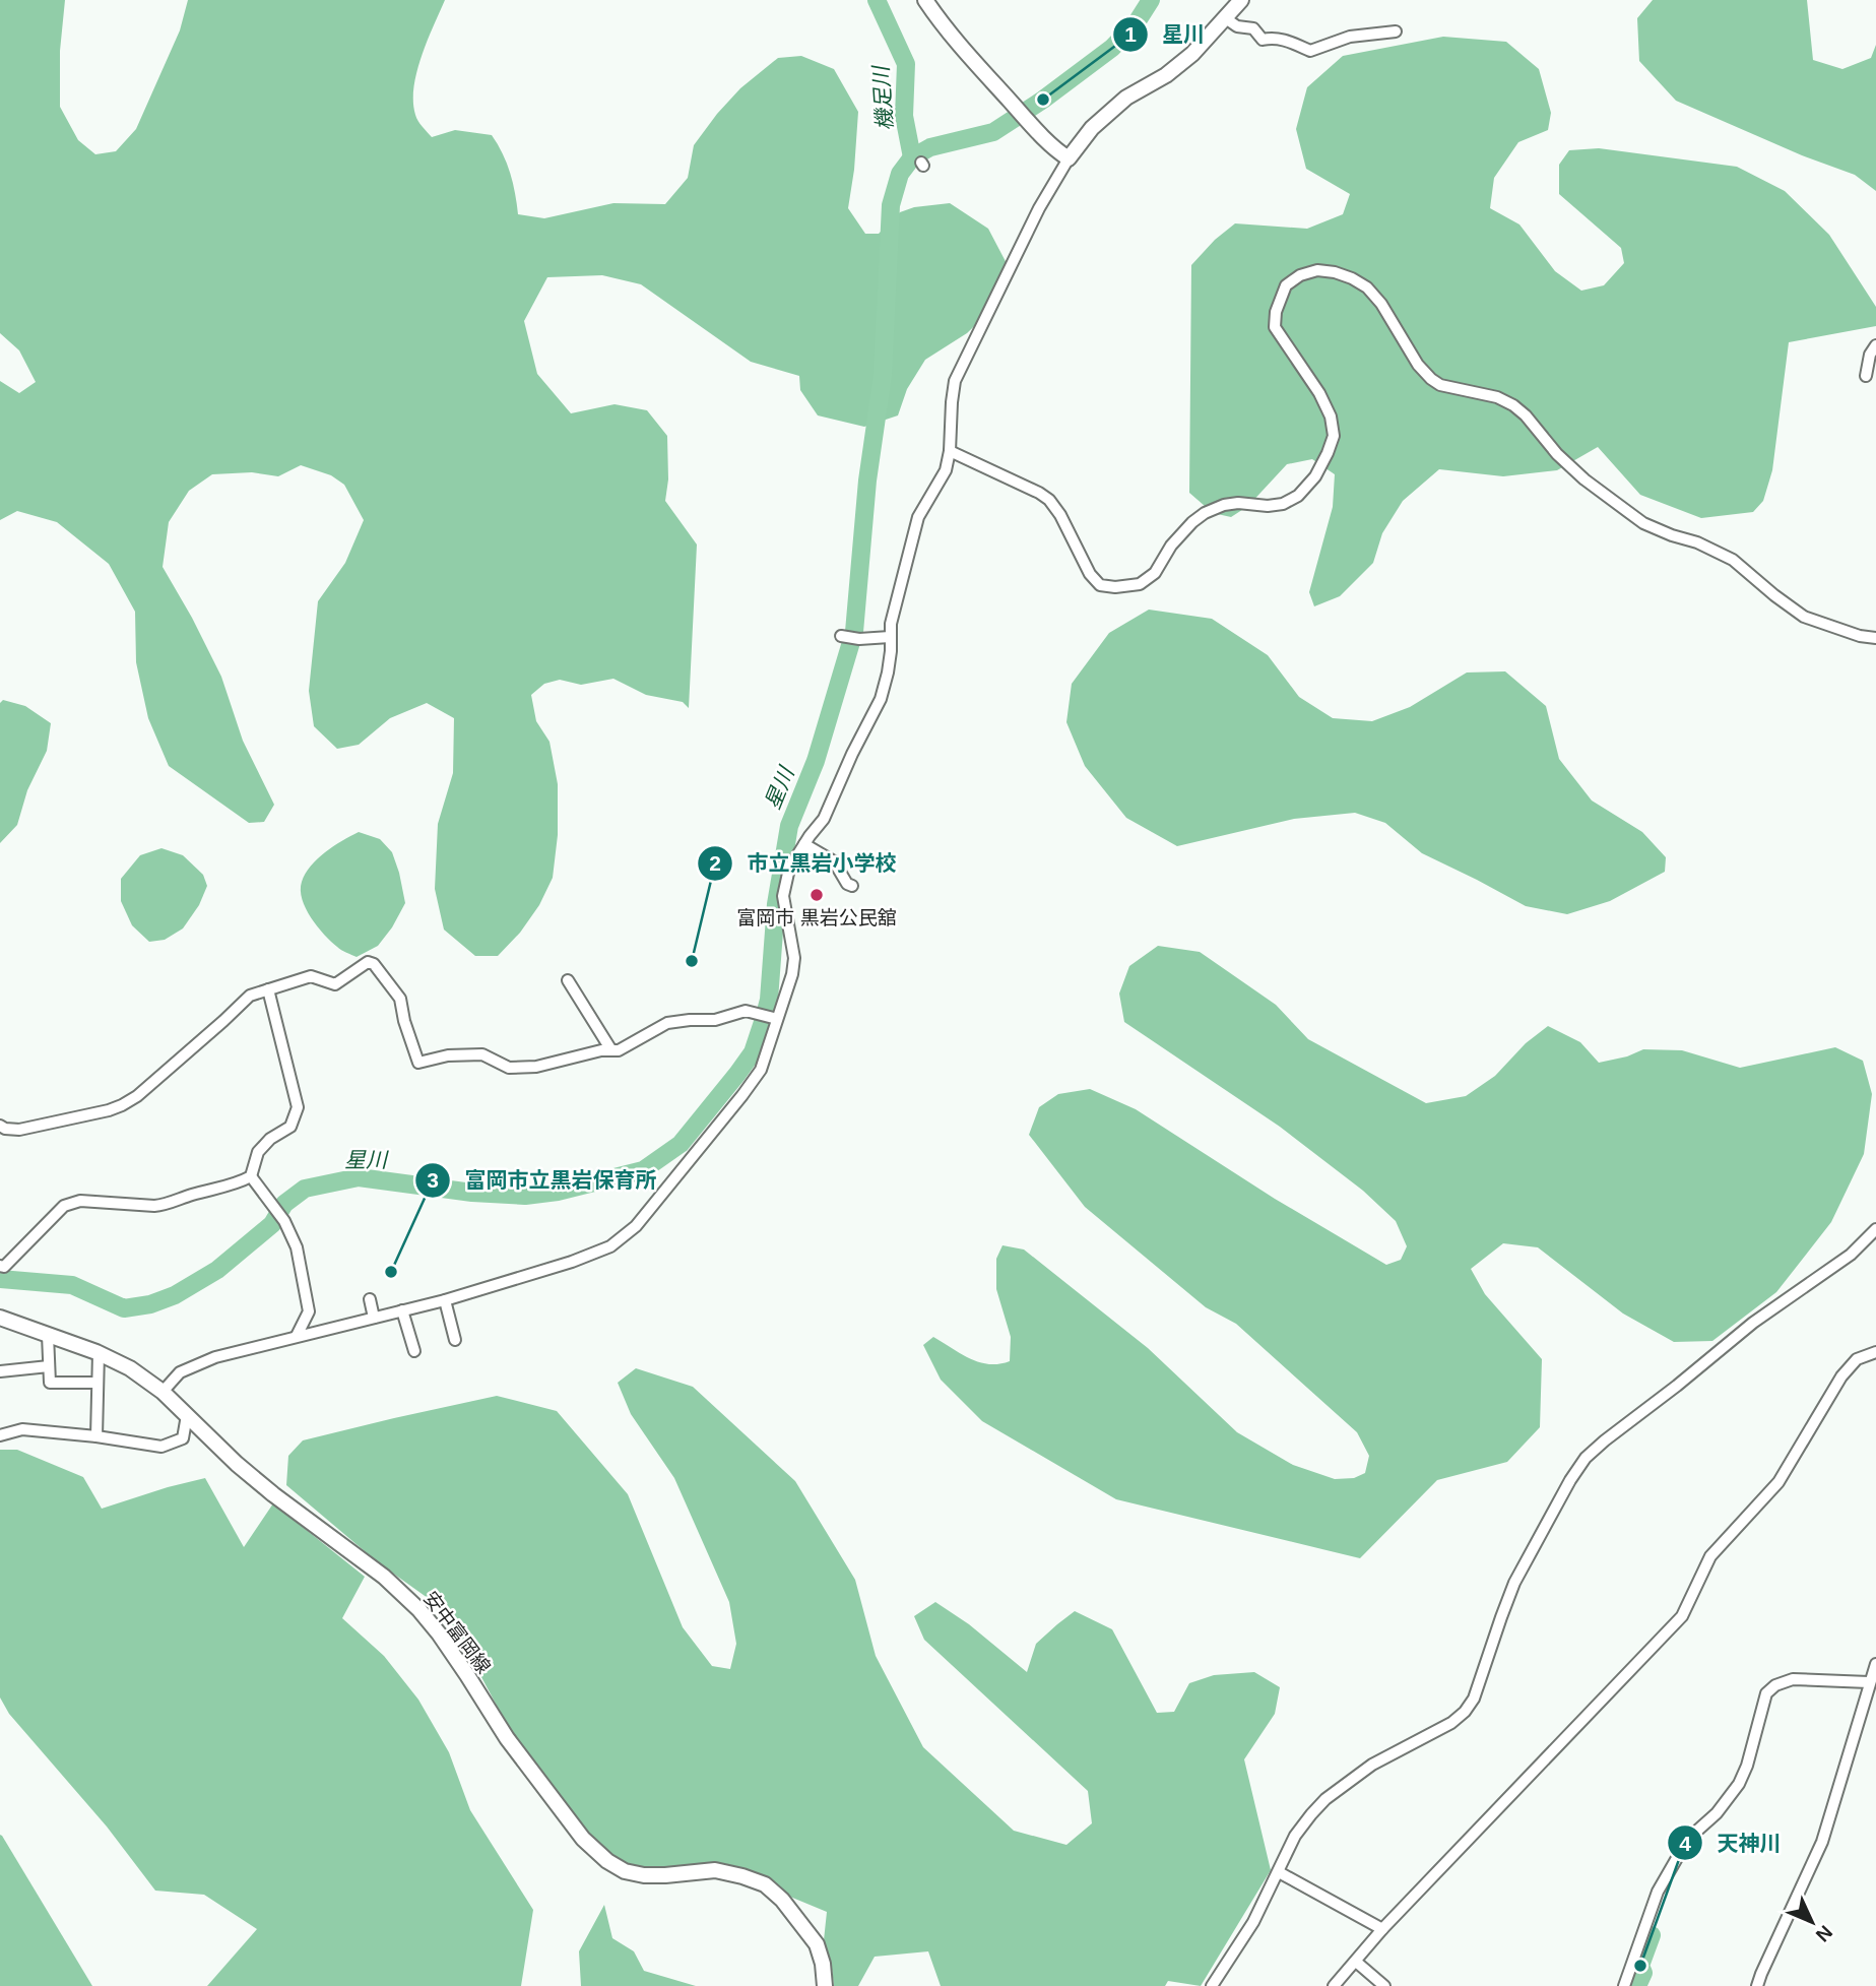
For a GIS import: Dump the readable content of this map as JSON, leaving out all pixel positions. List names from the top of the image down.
{
  "streets": {
    "main road": ["安中富岡線"]
  },
  "water": ["機足川", "星川"],
  "places": [
    "星川",
    "富岡市 黒岩公民舘",
    "市立黒岩小学校",
    "富岡市立黒岩保育所",
    "天神川"
  ],
  "north": "bottom right"
}
